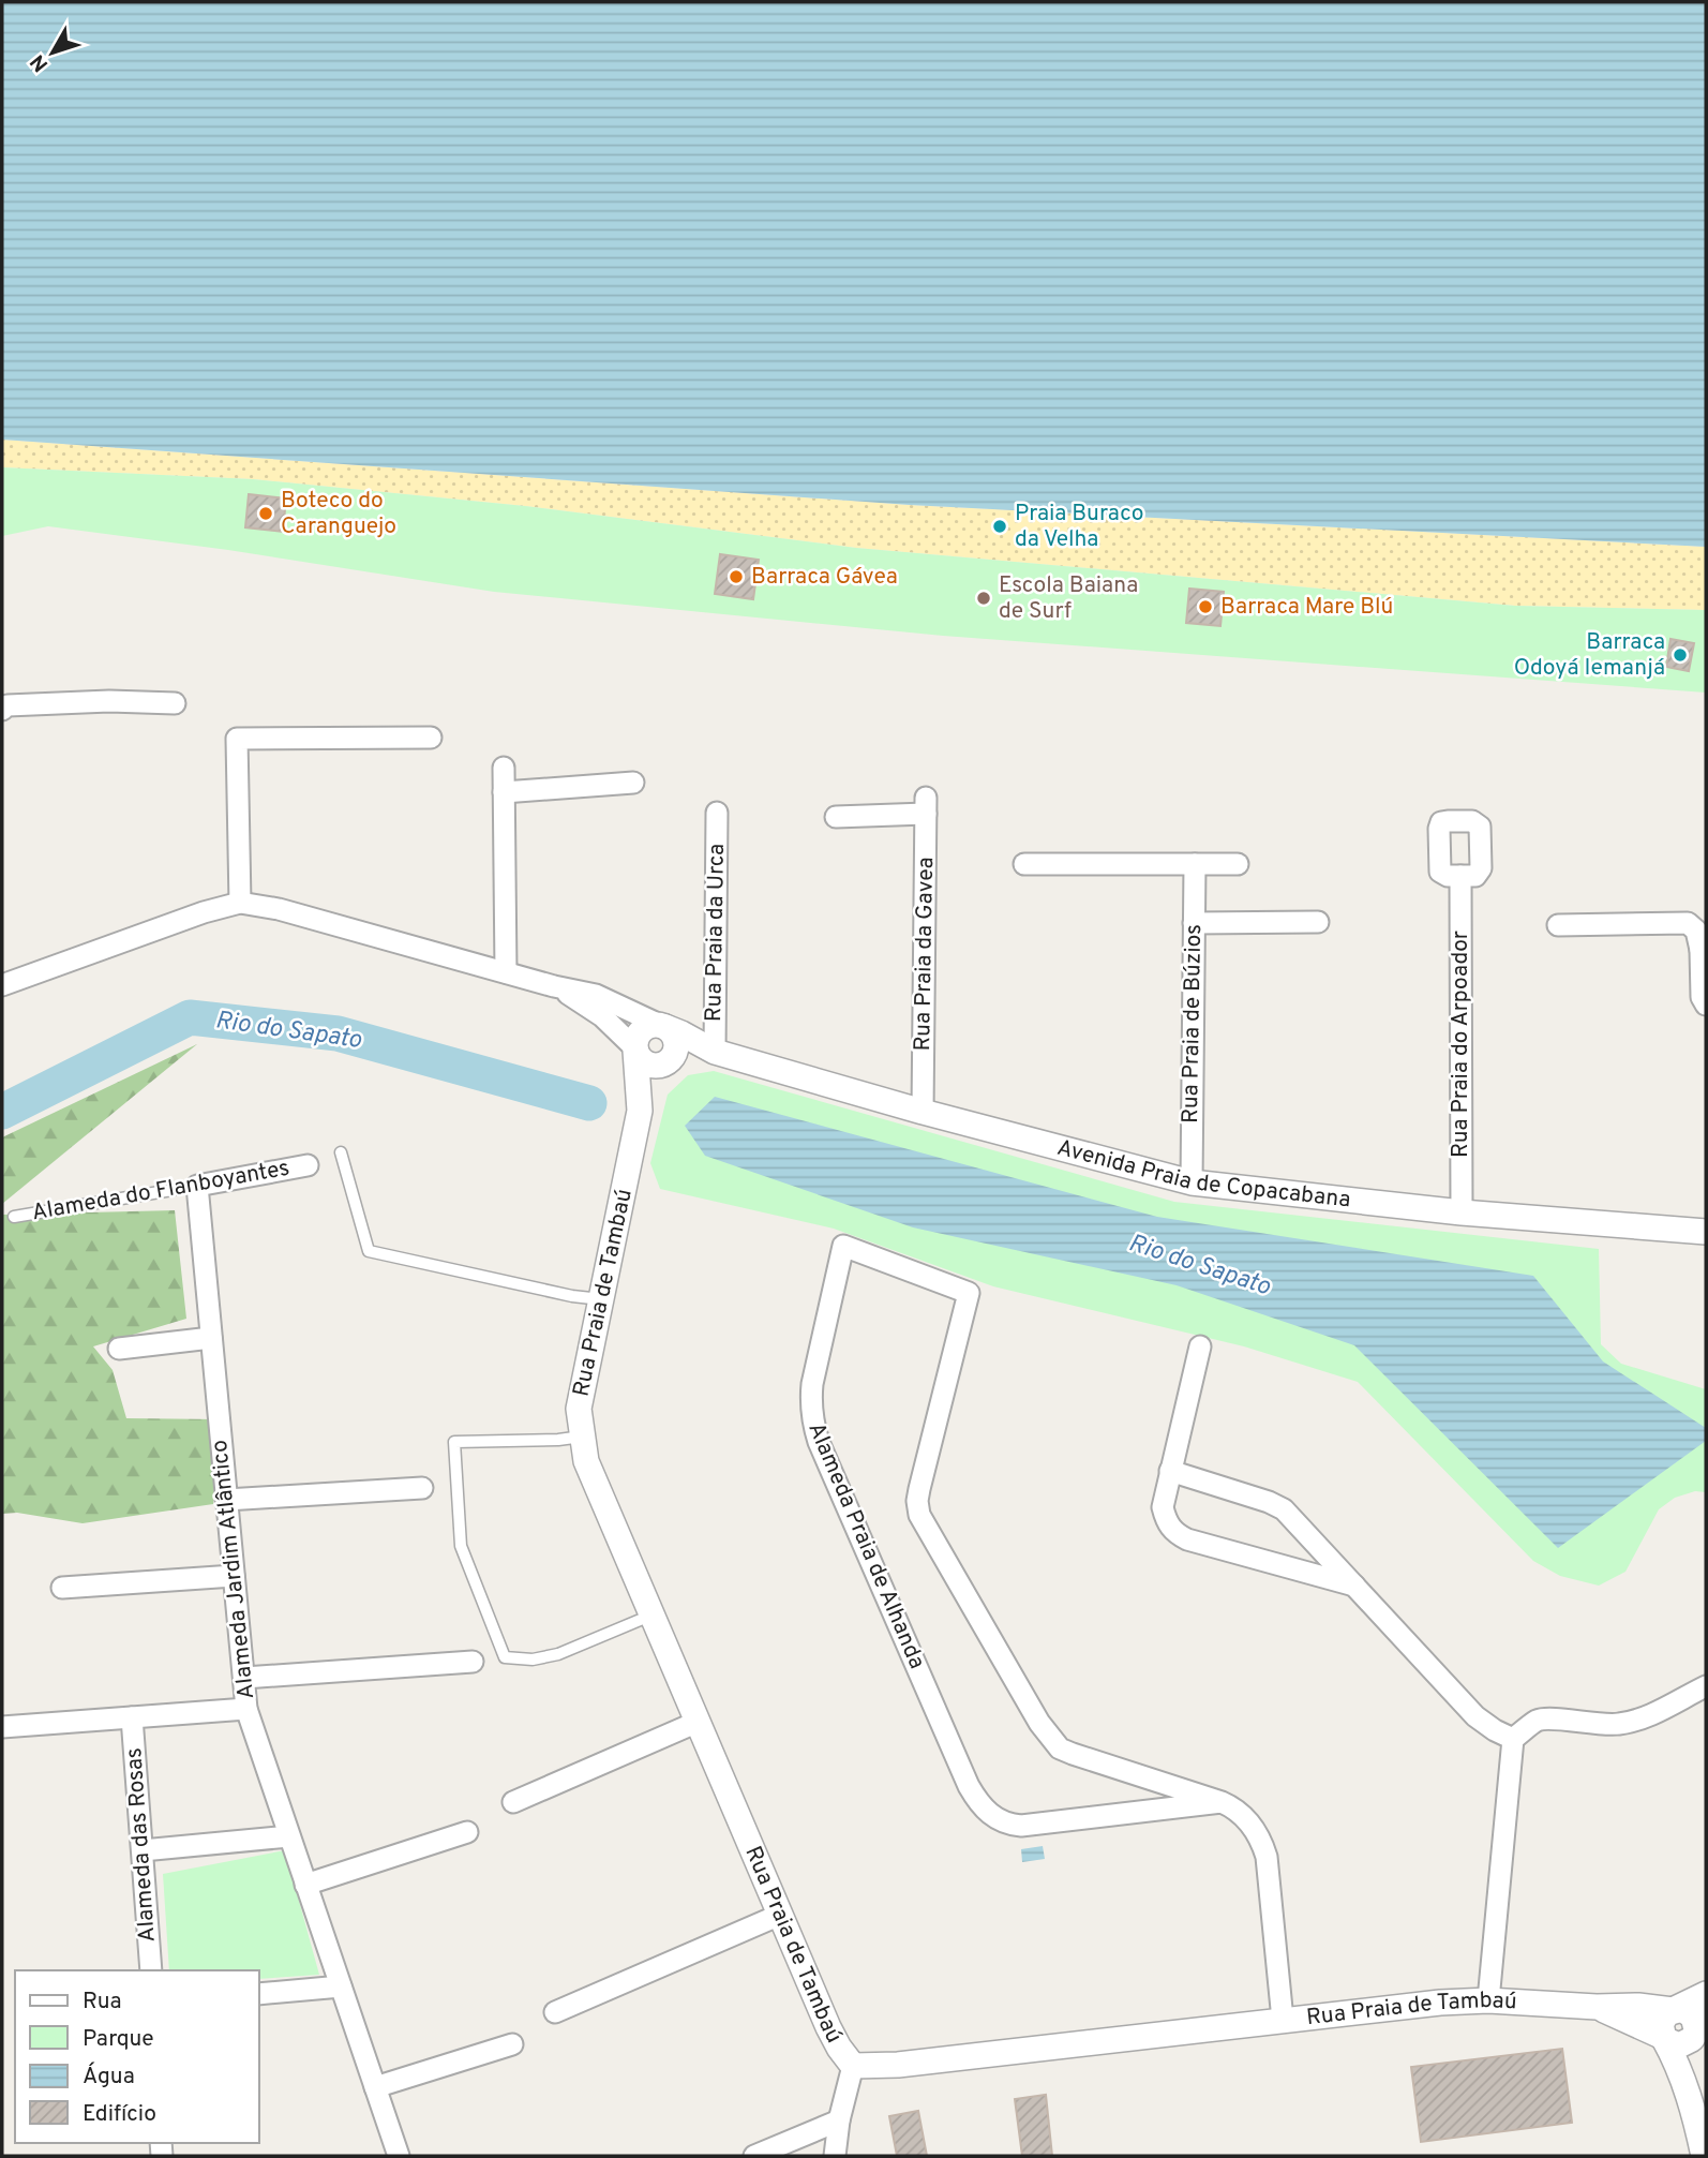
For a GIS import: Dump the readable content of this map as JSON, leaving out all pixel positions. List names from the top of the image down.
{
  "streets": {
    "street": [
      "Rua Praia da Urca",
      "Rua Praia da Gavea",
      "Rua Praia de Búzios",
      "Rua Praia do Arpoador",
      "Avenida Praia de Copacabana",
      "Alameda do Flanboyantes",
      "Rua Praia de Tambaú",
      "Alameda Praia de Alhanda",
      "Alameda Jardim Atlântico",
      "Alameda das Rosas"
    ]
  },
  "crossings": [
    ["Rua Praia da Urca", "Avenida Praia de Copacabana"],
    ["Rua Praia da Gavea", "Avenida Praia de Copacabana"],
    ["Rua Praia de Búzios", "Avenida Praia de Copacabana"],
    ["Rua Praia do Arpoador", "Avenida Praia de Copacabana"],
    ["Avenida Praia de Copacabana", "Rua Praia de Tambaú"],
    ["Alameda do Flanboyantes", "Alameda Jardim Atlântico"],
    ["Rua Praia de Tambaú", "Alameda Praia de Alhanda"]
  ],
  "water": ["Rio do Sapato"],
  "places": [
    "Boteco do Caranguejo",
    "Praia Buraco da Velha",
    "Barraca Gávea",
    "Escola Baiana de Surf",
    "Barraca Mare Blú",
    "Barraca Odoyá Iemanjá"
  ],
  "legend": [
    "Rua",
    "Parque",
    "Água",
    "Edifício"
  ],
  "north": "bottom left"
}
